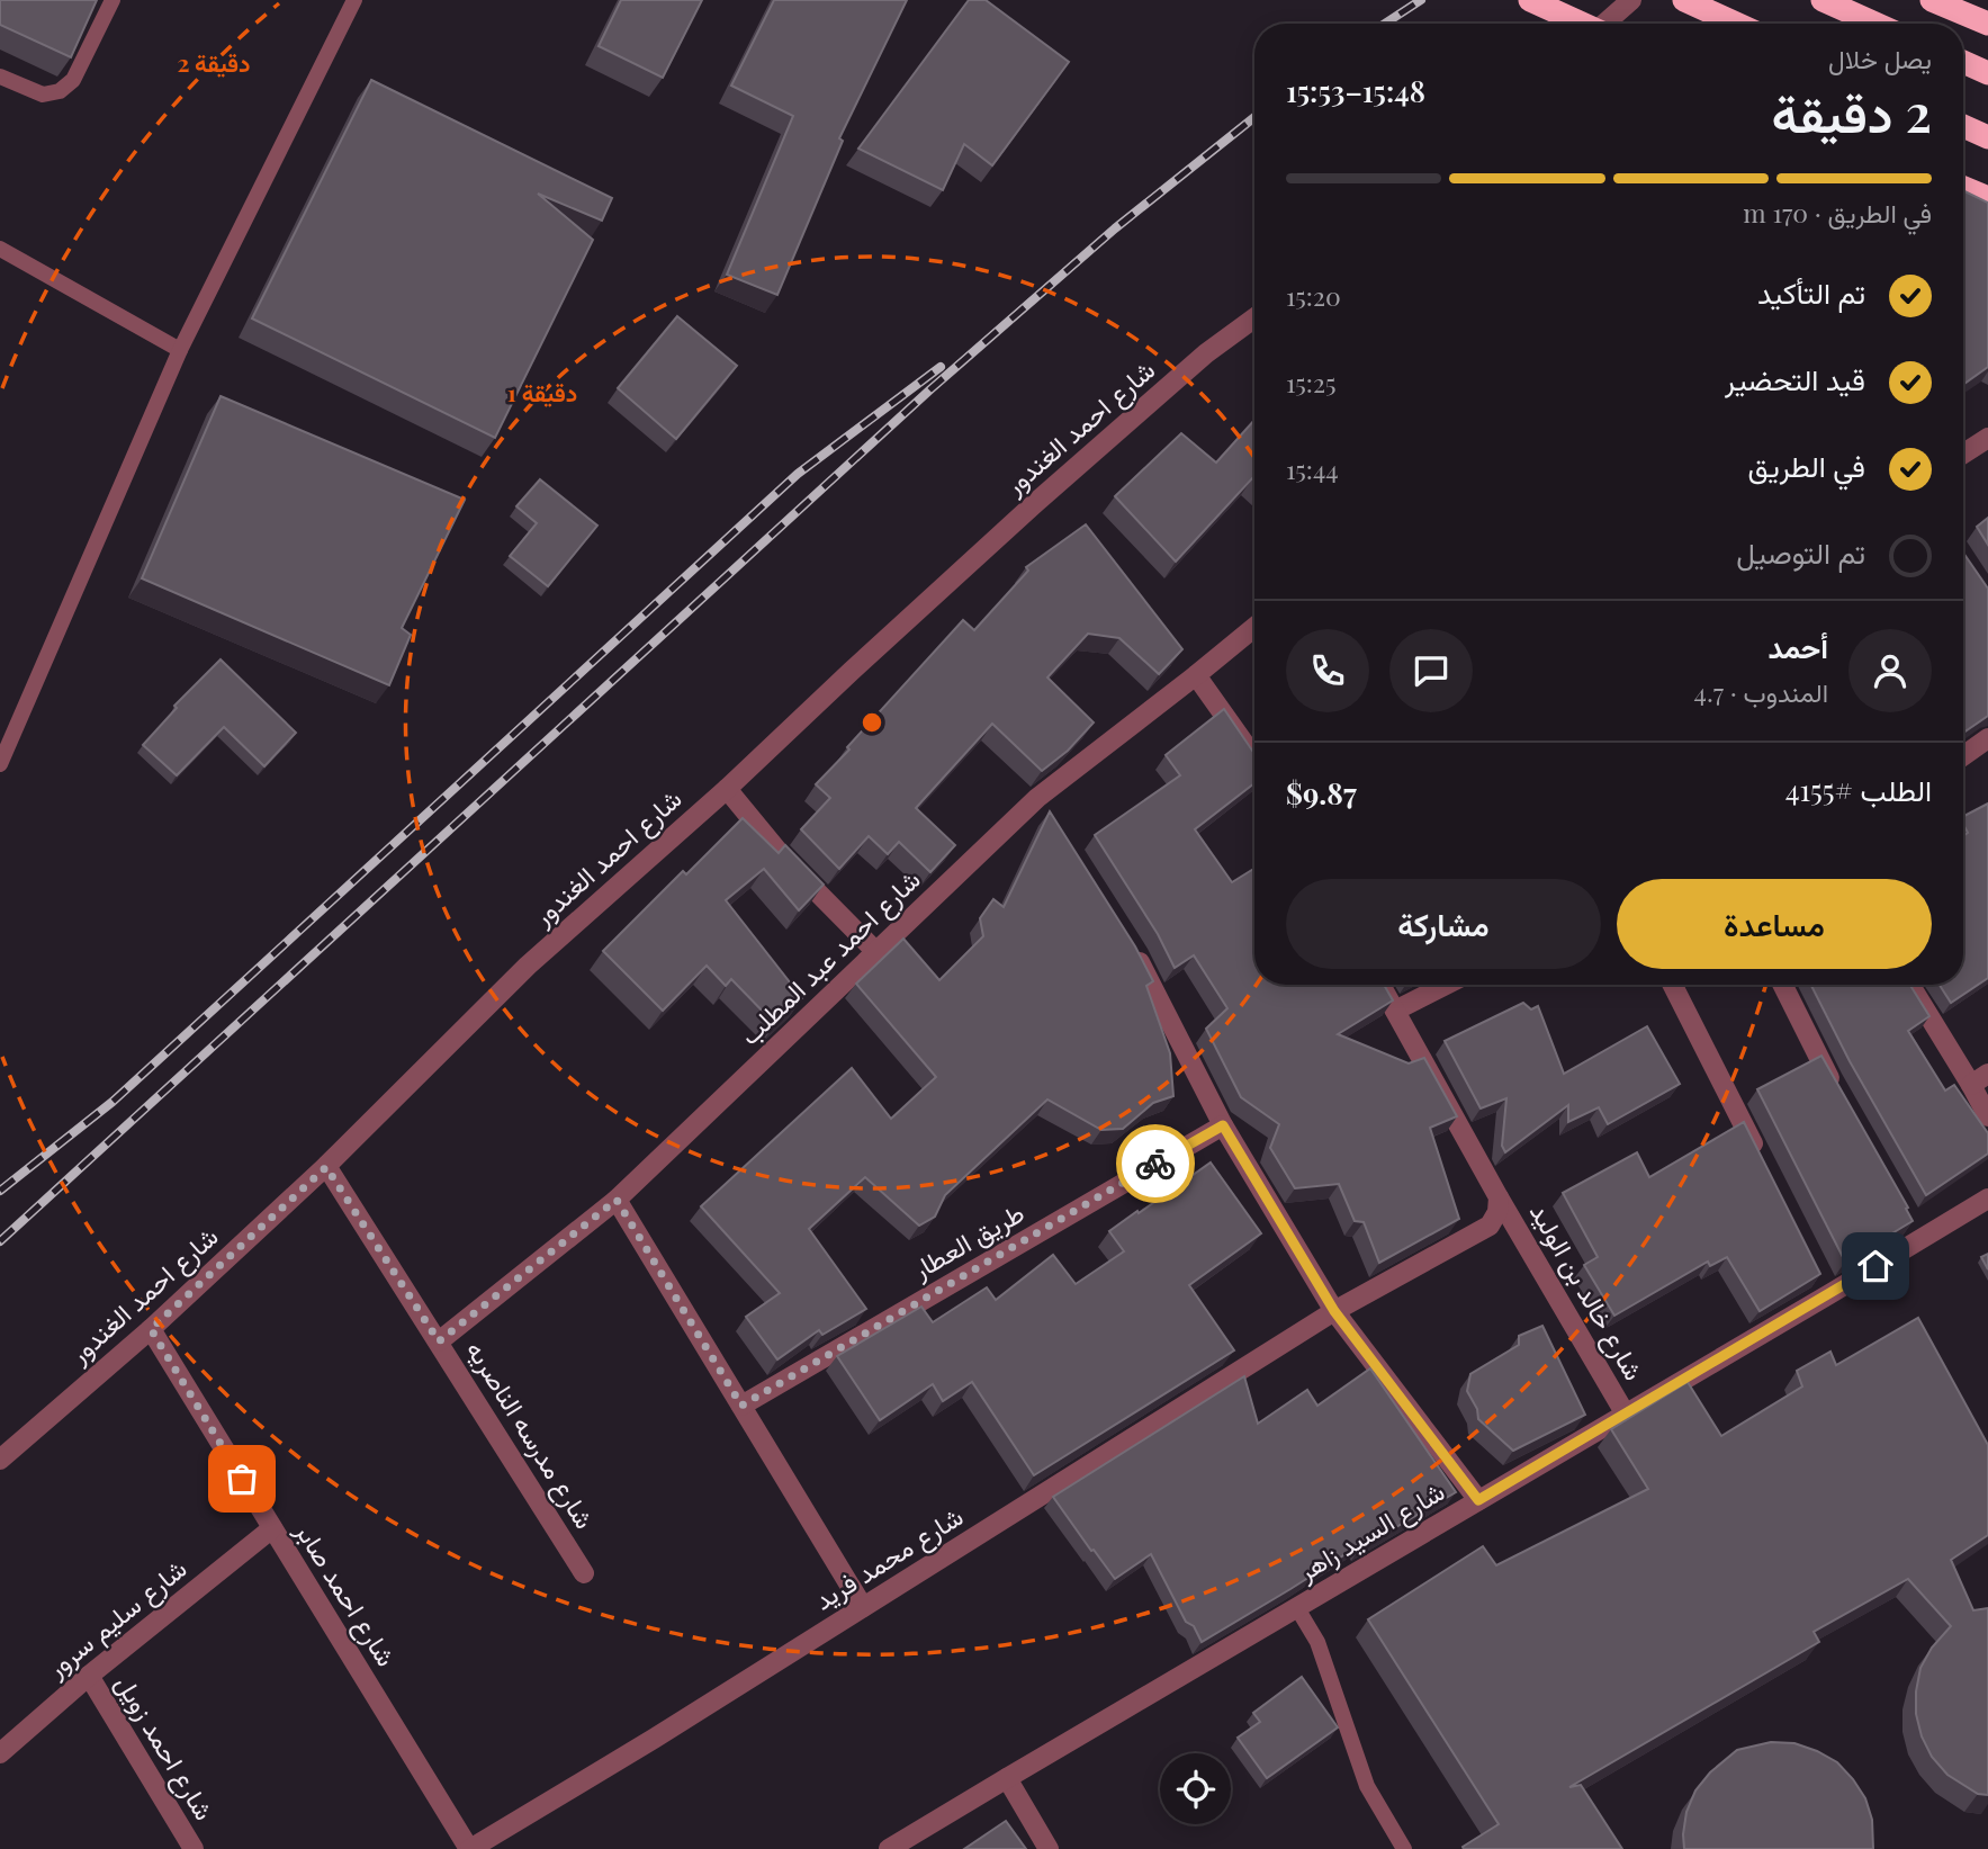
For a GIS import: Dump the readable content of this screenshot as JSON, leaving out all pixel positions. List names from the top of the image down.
{
  "streets": {
    "street": [
      "شارع احمد الغندور",
      "شارع احمد عبد المطلب",
      "طريق العطار",
      "شارع خالد بن الوليد",
      "شارع مدرسه الناصريه",
      "شارع السيد زاهر",
      "شارع محمد فريد",
      "شارع احمد صابر",
      "شارع سليم سرور",
      "شارع احمد زويل"
    ]
  },
  "crossings": [
    ["شارع احمد الغندور", "شارع مدرسه الناصريه"],
    ["شارع احمد الغندور", "شارع احمد صابر"],
    ["شارع احمد عبد المطلب", "شارع مدرسه الناصريه"],
    ["شارع خالد بن الوليد", "شارع السيد زاهر"],
    ["شارع خالد بن الوليد", "شارع محمد فريد"],
    ["شارع محمد فريد", "شارع احمد صابر"],
    ["شارع احمد صابر", "شارع سليم سرور"],
    ["شارع سليم سرور", "شارع احمد زويل"]
  ],
  "page": {
    "heading": ["2 دقيقة", "يصل خلال", "15:48–15:53"],
    "panel": [
      "أحمد",
      "المندوب · 4.7",
      "الطلب #4155",
      "$9.87"
    ],
    "bar": "في الطريق · 170 m",
    "list": [
      ["تم التأكيد", "15:20"],
      ["قيد التحضير", "15:25"],
      ["في الطريق", "15:44"],
      "تم التوصيل"
    ],
    "buttons": ["مساعدة", "مشاركة"]
  },
  "rings": ["2 دقيقة", "1 دقيقة"]
}
